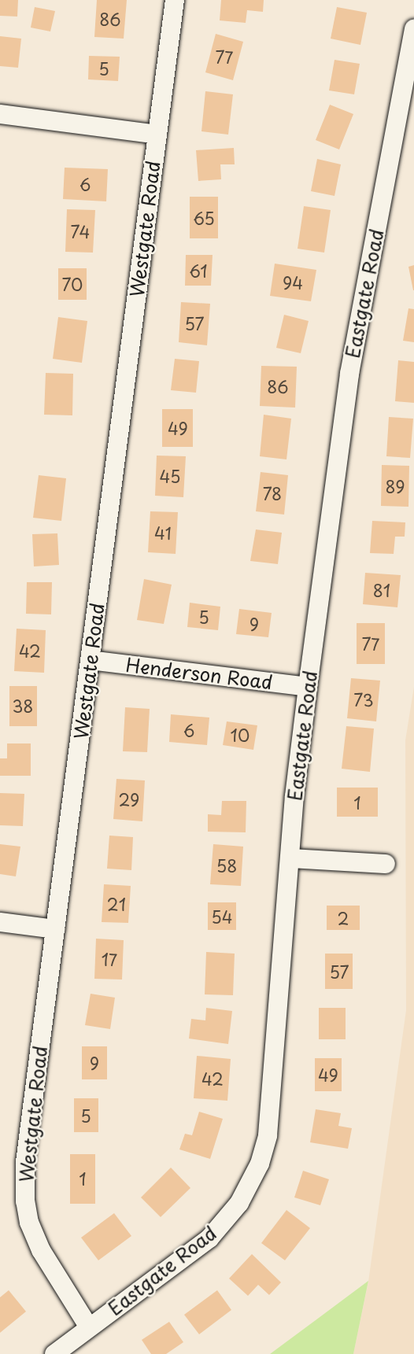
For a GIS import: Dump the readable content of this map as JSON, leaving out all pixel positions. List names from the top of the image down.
{
  "streets": {
    "street": ["Westgate Road", "Eastgate Road", "Henderson Road"]
  },
  "crossings": [
    ["Westgate Road", "Eastgate Road"],
    ["Westgate Road", "Henderson Road"],
    ["Eastgate Road", "Henderson Road"]
  ],
  "house_numbers": [
    "86",
    "77",
    "5",
    "6",
    "65",
    "74",
    "61",
    "94",
    "70",
    "57",
    "86",
    "49",
    "45",
    "89",
    "78",
    "41",
    "81",
    "5",
    "9",
    "77",
    "42",
    "73",
    "38",
    "6",
    "10",
    "29",
    "1",
    "58",
    "21",
    "54",
    "2",
    "17",
    "57",
    "9",
    "49",
    "42",
    "5",
    "1"
  ]
}
